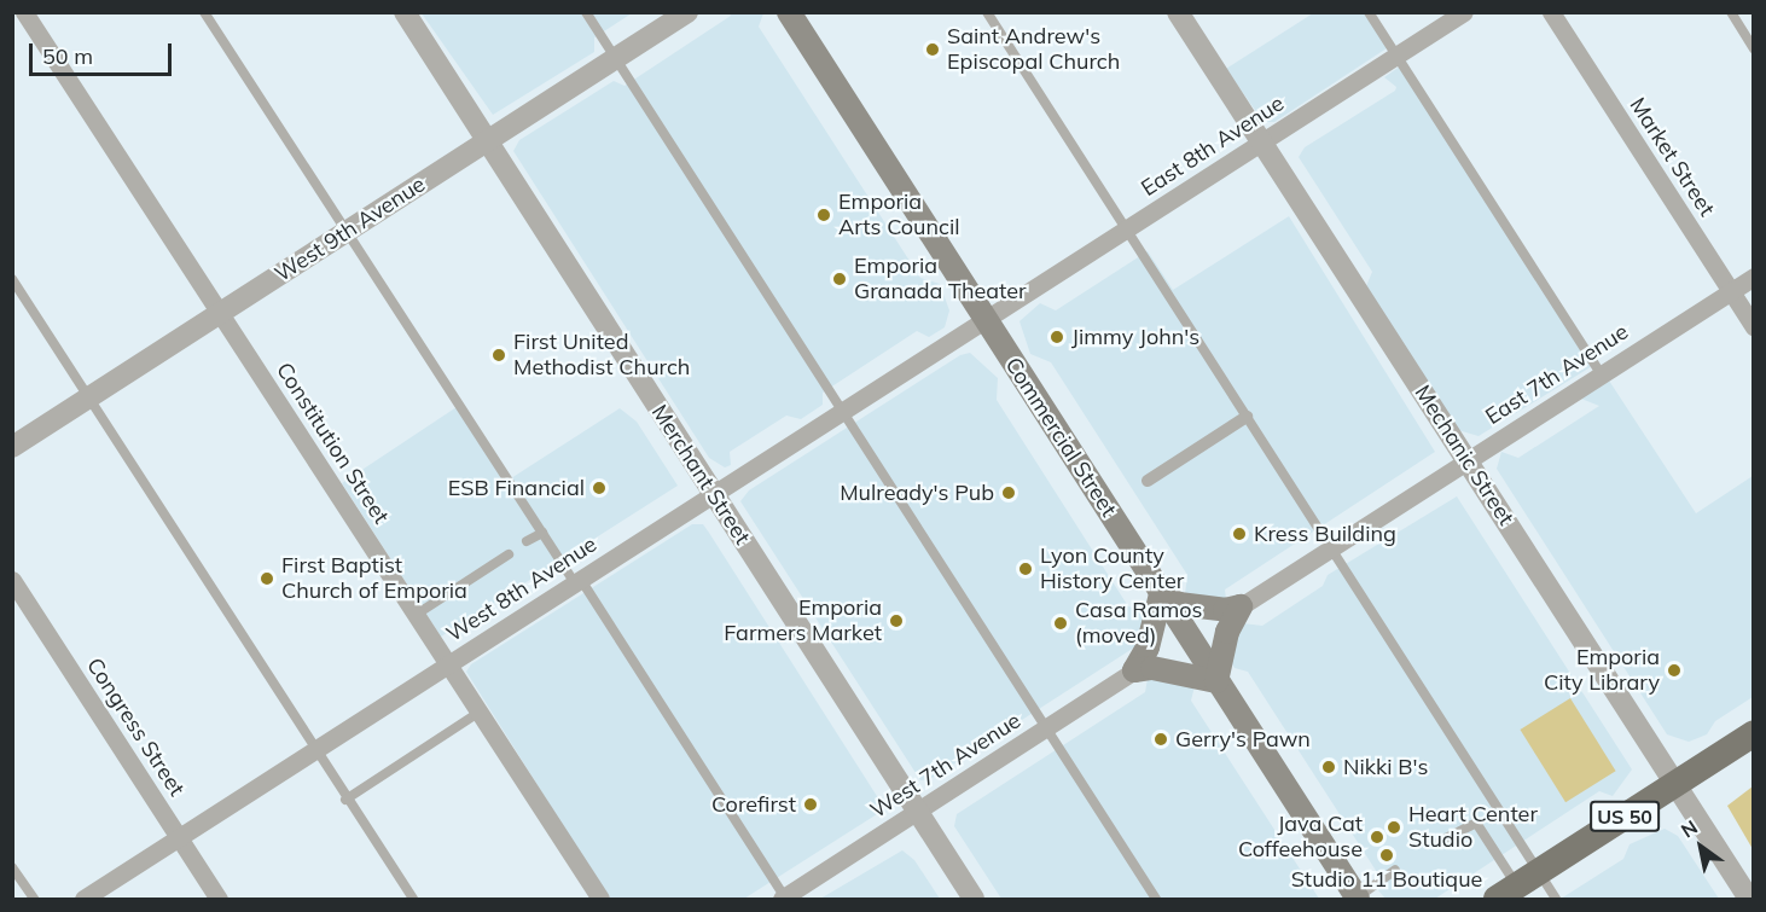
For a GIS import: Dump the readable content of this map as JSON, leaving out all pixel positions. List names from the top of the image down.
{
  "streets": {
    "main road": ["Commercial Street", "US 50"],
    "street": [
      "East 8th Avenue",
      "Market Street",
      "West 9th Avenue",
      "East 7th Avenue",
      "Constitution Street",
      "Mechanic Street",
      "Merchant Street",
      "West 8th Avenue",
      "Congress Street",
      "West 7th Avenue"
    ]
  },
  "crossings": [
    ["East 8th Avenue", "Commercial Street"],
    ["East 8th Avenue", "Mechanic Street"],
    ["East 8th Avenue", "West 8th Avenue"],
    ["Market Street", "East 7th Avenue"],
    ["West 9th Avenue", "Constitution Street"],
    ["West 9th Avenue", "Merchant Street"],
    ["East 7th Avenue", "Mechanic Street"],
    ["Commercial Street", "West 8th Avenue"],
    ["Constitution Street", "West 8th Avenue"],
    ["Mechanic Street", "US 50"],
    ["Merchant Street", "West 8th Avenue"],
    ["Merchant Street", "West 7th Avenue"],
    ["West 8th Avenue", "Congress Street"]
  ],
  "places": [
    "Saint Andrew's Episcopal Church",
    "Emporia Arts Council",
    "Emporia Granada Theater",
    "Jimmy John's",
    "First United Methodist Church",
    "ESB Financial",
    "Mulready's Pub",
    "Kress Building",
    "Lyon County History Center",
    "First Baptist Church of Emporia",
    "Emporia Farmers Market",
    "Casa Ramos (moved)",
    "Emporia City Library",
    "Gerry's Pawn",
    "Nikki B's",
    "Corefirst",
    "Heart Center Studio",
    "Java Cat Coffeehouse",
    "Studio 11 Boutique"
  ],
  "scale_bar": "50 m",
  "north": "top left"
}
